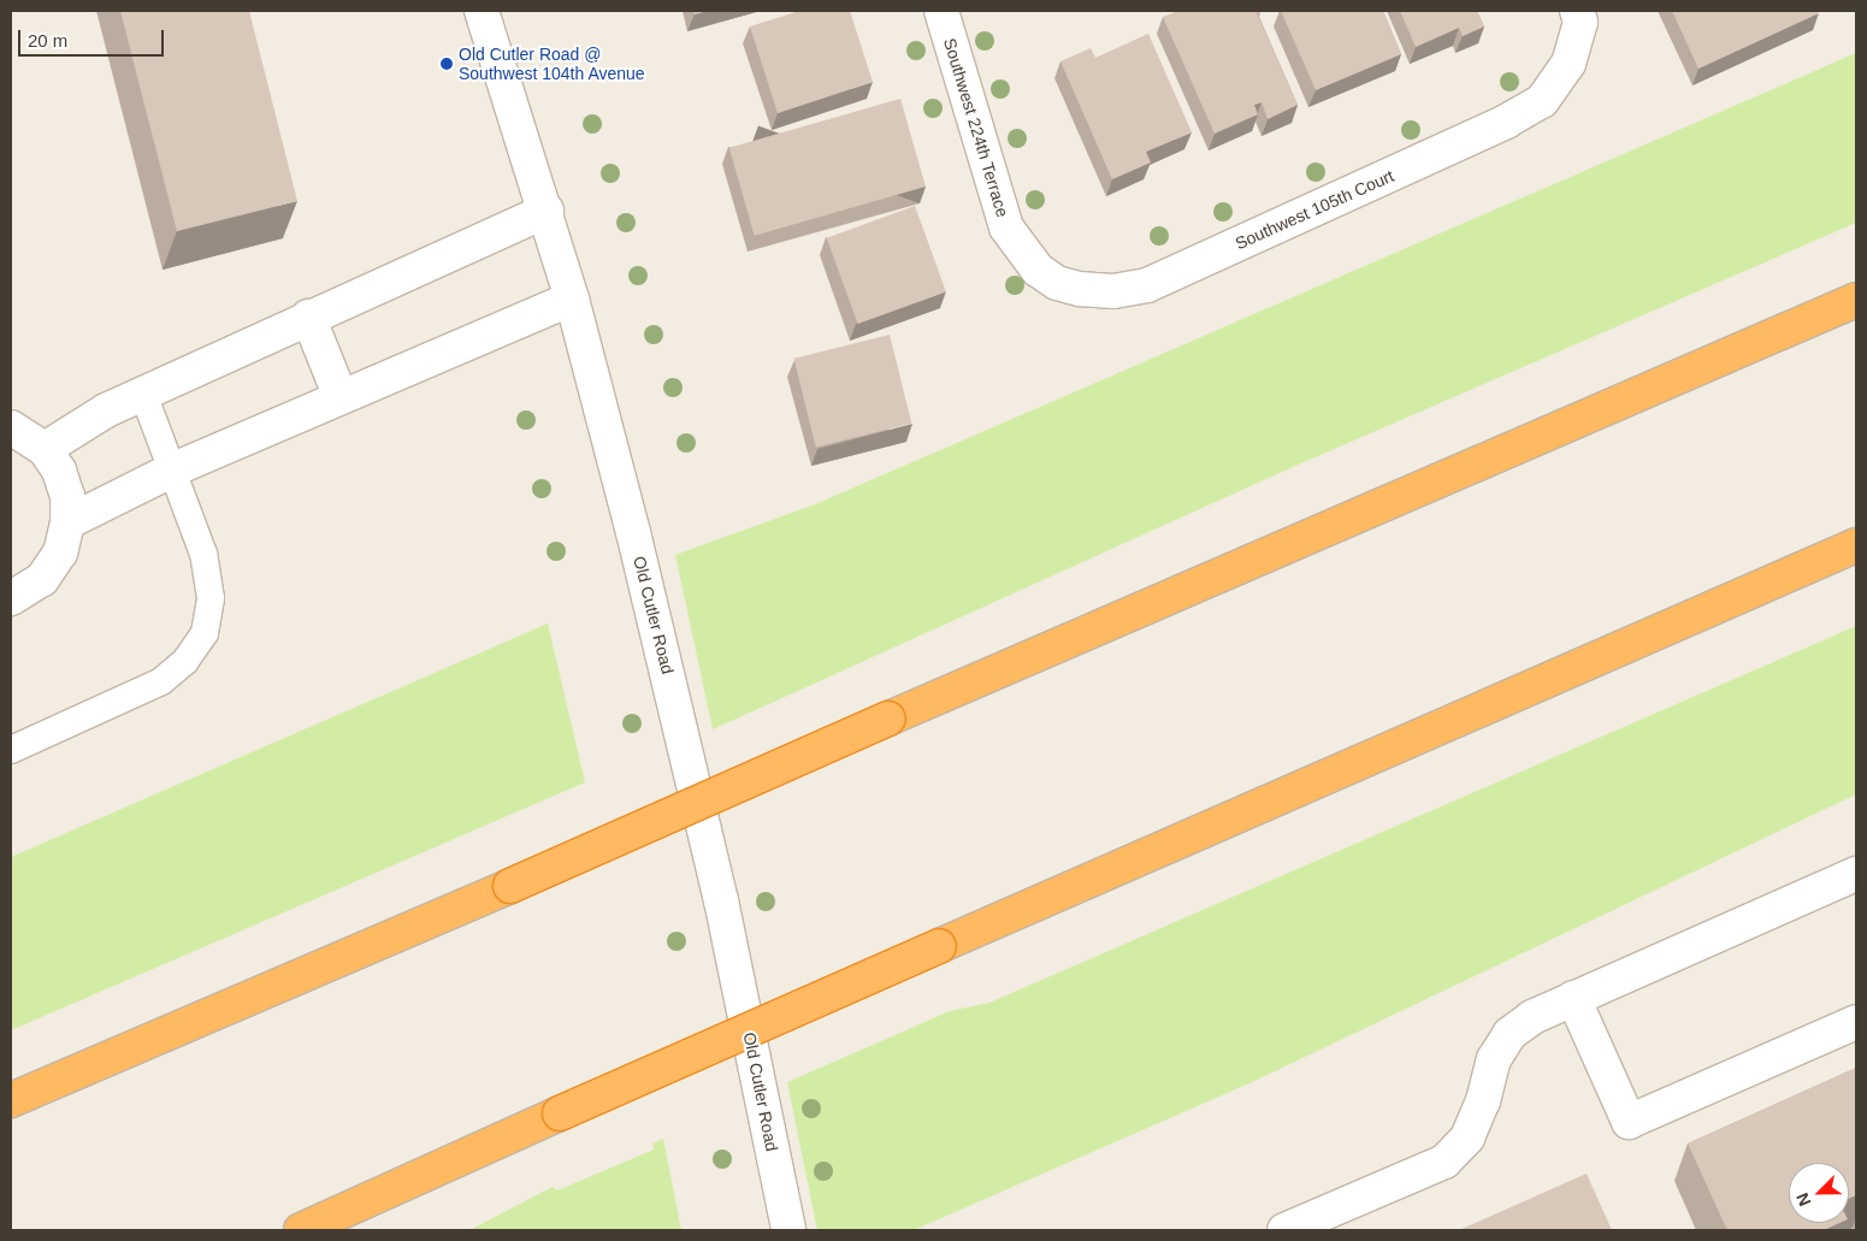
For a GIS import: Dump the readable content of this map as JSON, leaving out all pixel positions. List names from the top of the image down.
{
  "streets": {
    "street": ["Southwest 224th Terrace", "Southwest 105th Court", "Old Cutler Road"]
  },
  "crossings": [
    ["Southwest 224th Terrace", "Southwest 105th Court"]
  ],
  "places": ["Old Cutler Road @ Southwest 104th Avenue"],
  "scale_bar": "20 m",
  "north": "bottom left"
}
